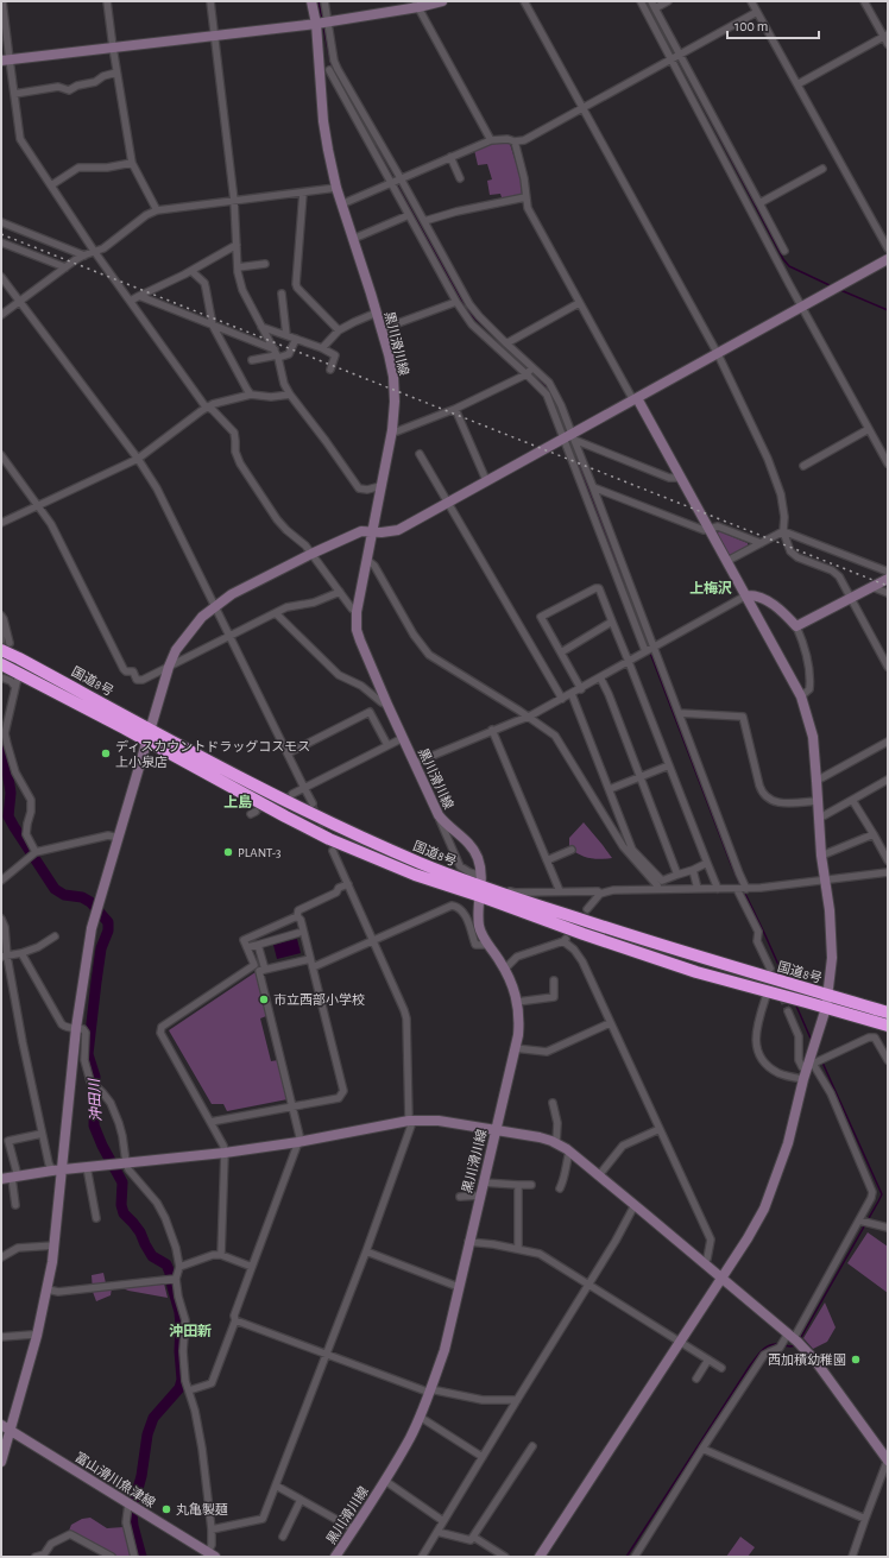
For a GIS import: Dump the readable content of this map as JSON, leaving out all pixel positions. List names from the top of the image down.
{
  "streets": {
    "highway": ["国道8号"],
    "street": ["黒川滑川線", "富山滑川魚津線"]
  },
  "crossings": [
    ["黒川滑川線", "国道8号"]
  ],
  "districts": ["上梅沢", "上島", "沖田新"],
  "water": ["沖田川"],
  "places": [
    "ディスカウントドラッグコスモス 上小泉店",
    "PLANT-3",
    "市立西部小学校",
    "西加積幼稚園",
    "丸亀製麺"
  ],
  "scale_bar": "100 m"
}
